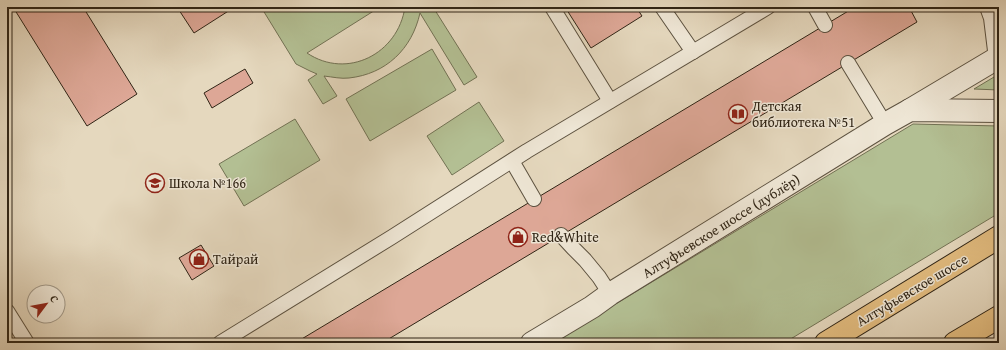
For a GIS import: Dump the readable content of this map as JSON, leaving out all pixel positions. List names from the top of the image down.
{
  "streets": {
    "main road": ["Алтуфьевское шоссе"],
    "street": ["Алтуфьевское шоссе (дублёр)"]
  },
  "places": {
    "library": ["Детская библиотека №51"],
    "school or university": ["Школа №166"],
    "shop": ["Red&White", "Тайрай"]
  },
  "north": "top right"
}
